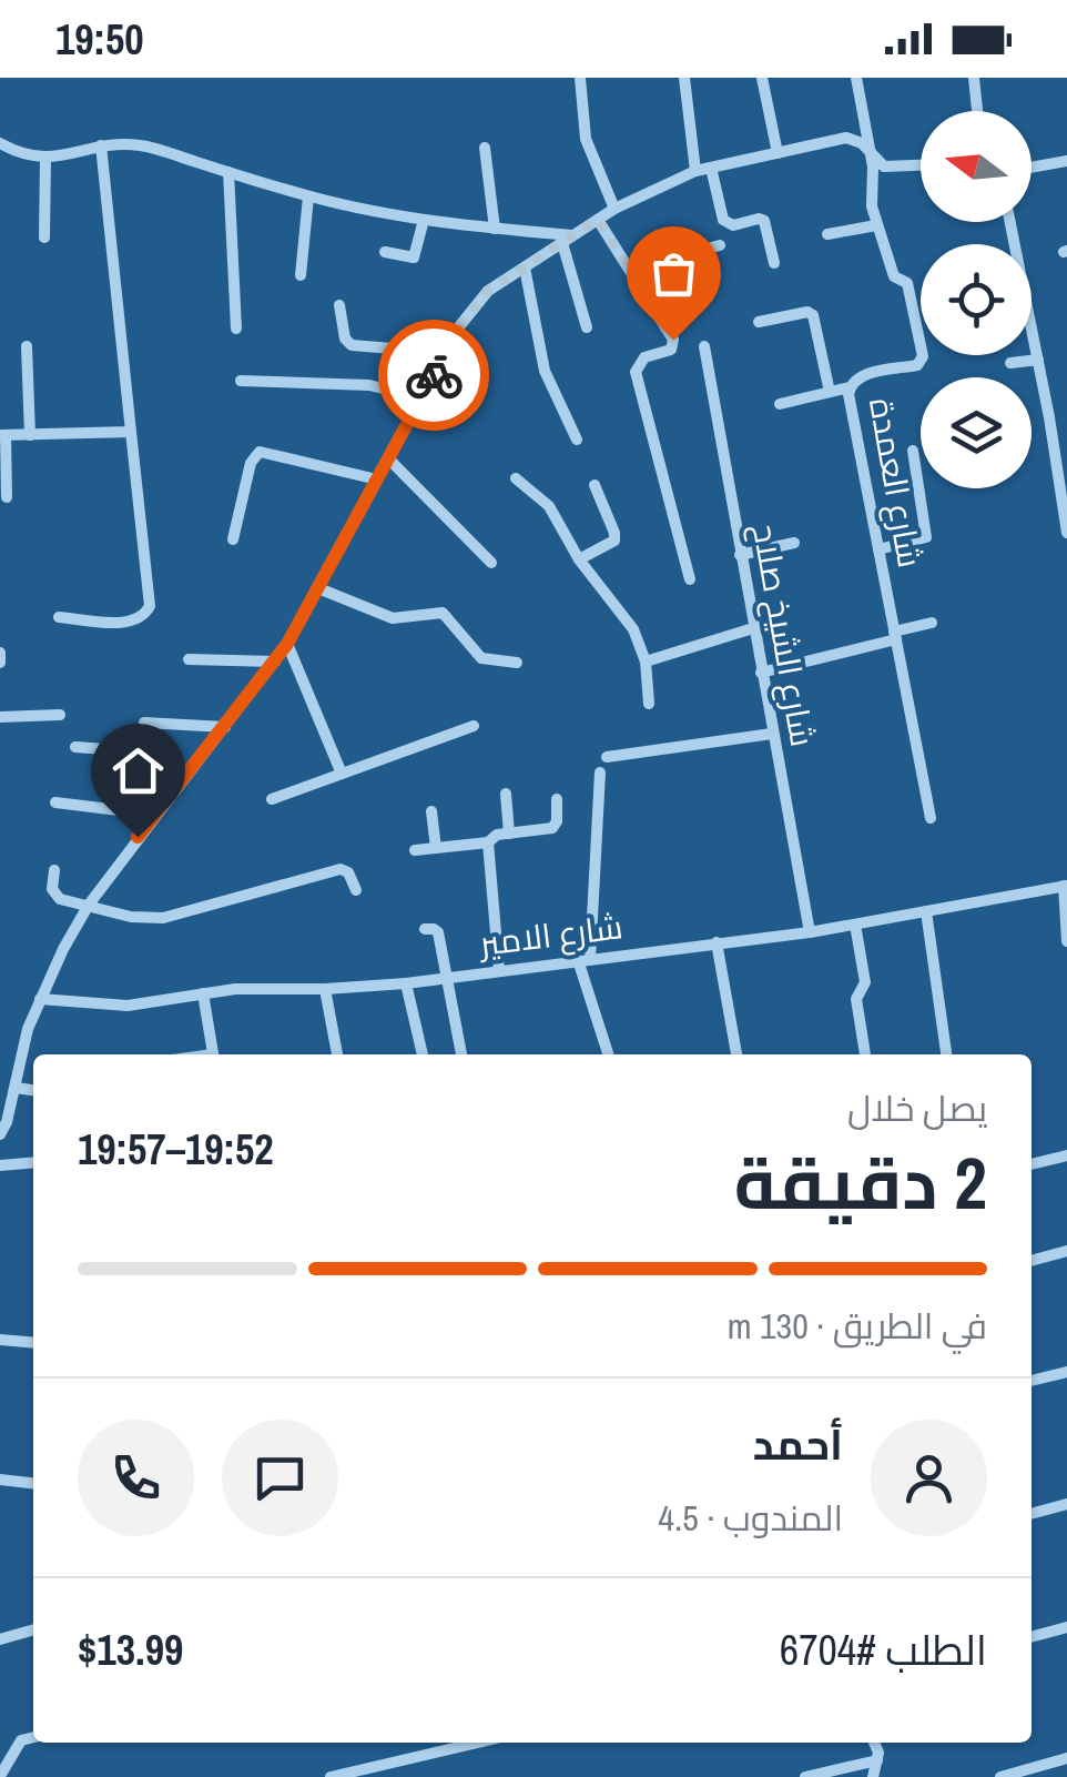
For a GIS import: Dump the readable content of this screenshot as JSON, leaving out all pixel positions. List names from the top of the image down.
{
  "streets": {
    "street": ["شارع العمدة", "شارع الشيخ صلاح", "شارع الامير"]
  },
  "crossings": [
    ["شارع الشيخ صلاح", "شارع الامير"]
  ],
  "north": "left",
  "page": {
    "status": "19:50",
    "heading": ["2 دقيقة", "يصل خلال", "19:52–19:57"],
    "panel": [
      "أحمد",
      "المندوب · 4.5",
      "الطلب #6704",
      "$13.99"
    ],
    "bar": "في الطريق · 130 m"
  }
}
